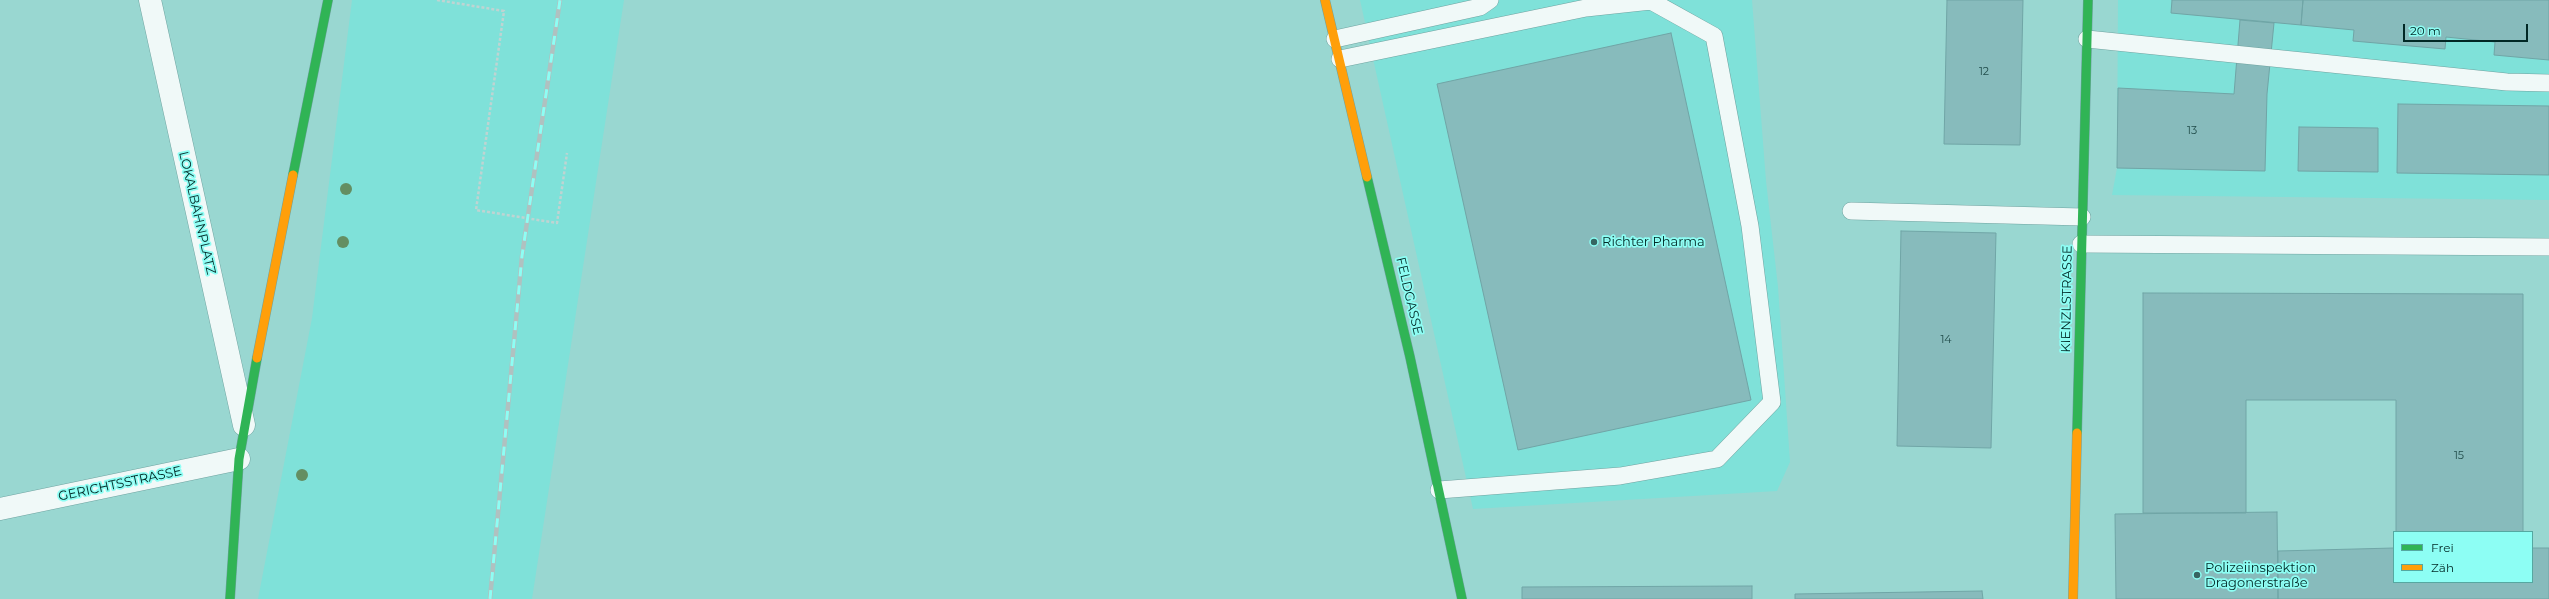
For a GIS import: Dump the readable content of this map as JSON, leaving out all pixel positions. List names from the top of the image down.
{
  "streets": {
    "street": [
      "LOKALBAHNPLATZ",
      "FELDGASSE",
      "KIENZLSTRASSE",
      "GERICHTSSTRASSE"
    ]
  },
  "crossings": [
    ["LOKALBAHNPLATZ", "GERICHTSSTRASSE"]
  ],
  "places": ["Richter Pharma", "Polizeiinspektion Dragonerstraße"],
  "house_numbers": [
    "12",
    "13",
    "14",
    "15"
  ],
  "legend": ["Frei", "Zäh"],
  "scale_bar": "20 m"
}
